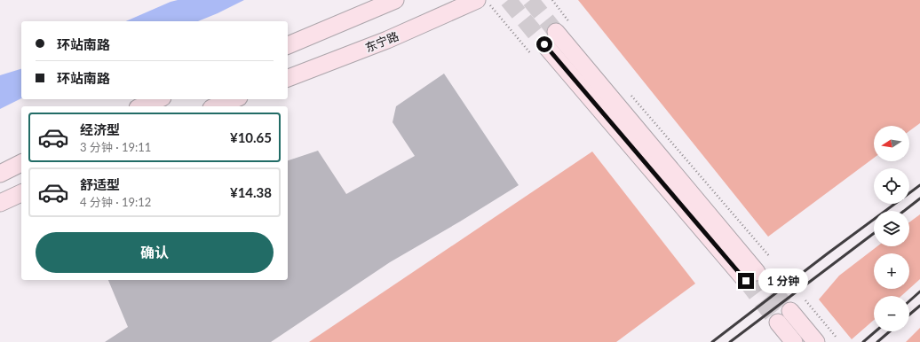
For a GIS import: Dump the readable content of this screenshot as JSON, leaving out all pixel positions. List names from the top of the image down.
{
  "streets": {
    "main road": ["东宁路"]
  },
  "north": "left",
  "page": {
    "banner": ["环站南路", "环站南路"],
    "list": [
      {
        "name": "经济型",
        "note": "3 分钟 · 19:11",
        "value": "¥10.65"
      },
      {
        "name": "舒适型",
        "note": "4 分钟 · 19:12",
        "value": "¥14.38"
      }
    ],
    "map_buttons": ["+", "−"],
    "buttons": "确认",
    "bubble": "1 分钟"
  }
}
